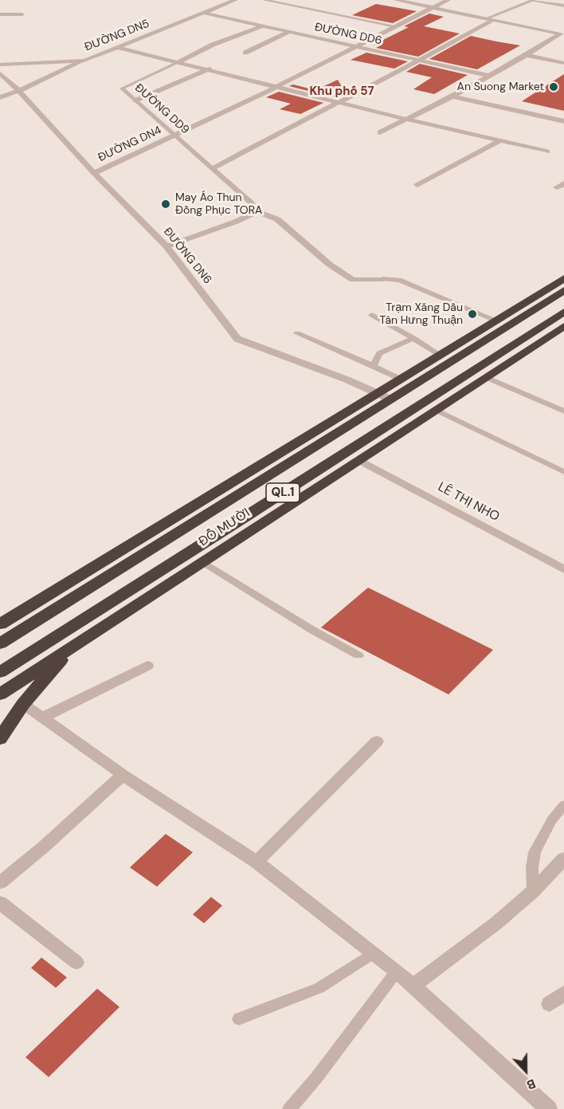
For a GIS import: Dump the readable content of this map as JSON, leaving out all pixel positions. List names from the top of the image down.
{
  "streets": {
    "highway": ["QL.1", "ĐỖ MƯỜI"],
    "street": [
      "ĐƯỜNG DD6",
      "ĐƯỜNG DN5",
      "ĐƯỜNG DN4",
      "ĐƯỜNG DN6",
      "LÊ THỊ NHO"
    ],
    "lane": ["ĐƯỜNG DD9"]
  },
  "crossings": [
    ["ĐƯỜNG DD6", "ĐƯỜNG DN5"],
    ["ĐƯỜNG DD9", "ĐƯỜNG DN4"],
    ["ĐƯỜNG DN4", "ĐƯỜNG DN6"],
    ["ĐƯỜNG DN6", "QL.1"],
    ["ĐƯỜNG DN6", "ĐỖ MƯỜI"],
    ["LÊ THỊ NHO", "ĐỖ MƯỜI"]
  ],
  "districts": ["Khu phố 57"],
  "places": ["An Suong Market", "May Áo Thun Đồng Phục TORA", "Trạm Xăng Dầu Tân Hưng Thuận"],
  "north": "bottom"
}
